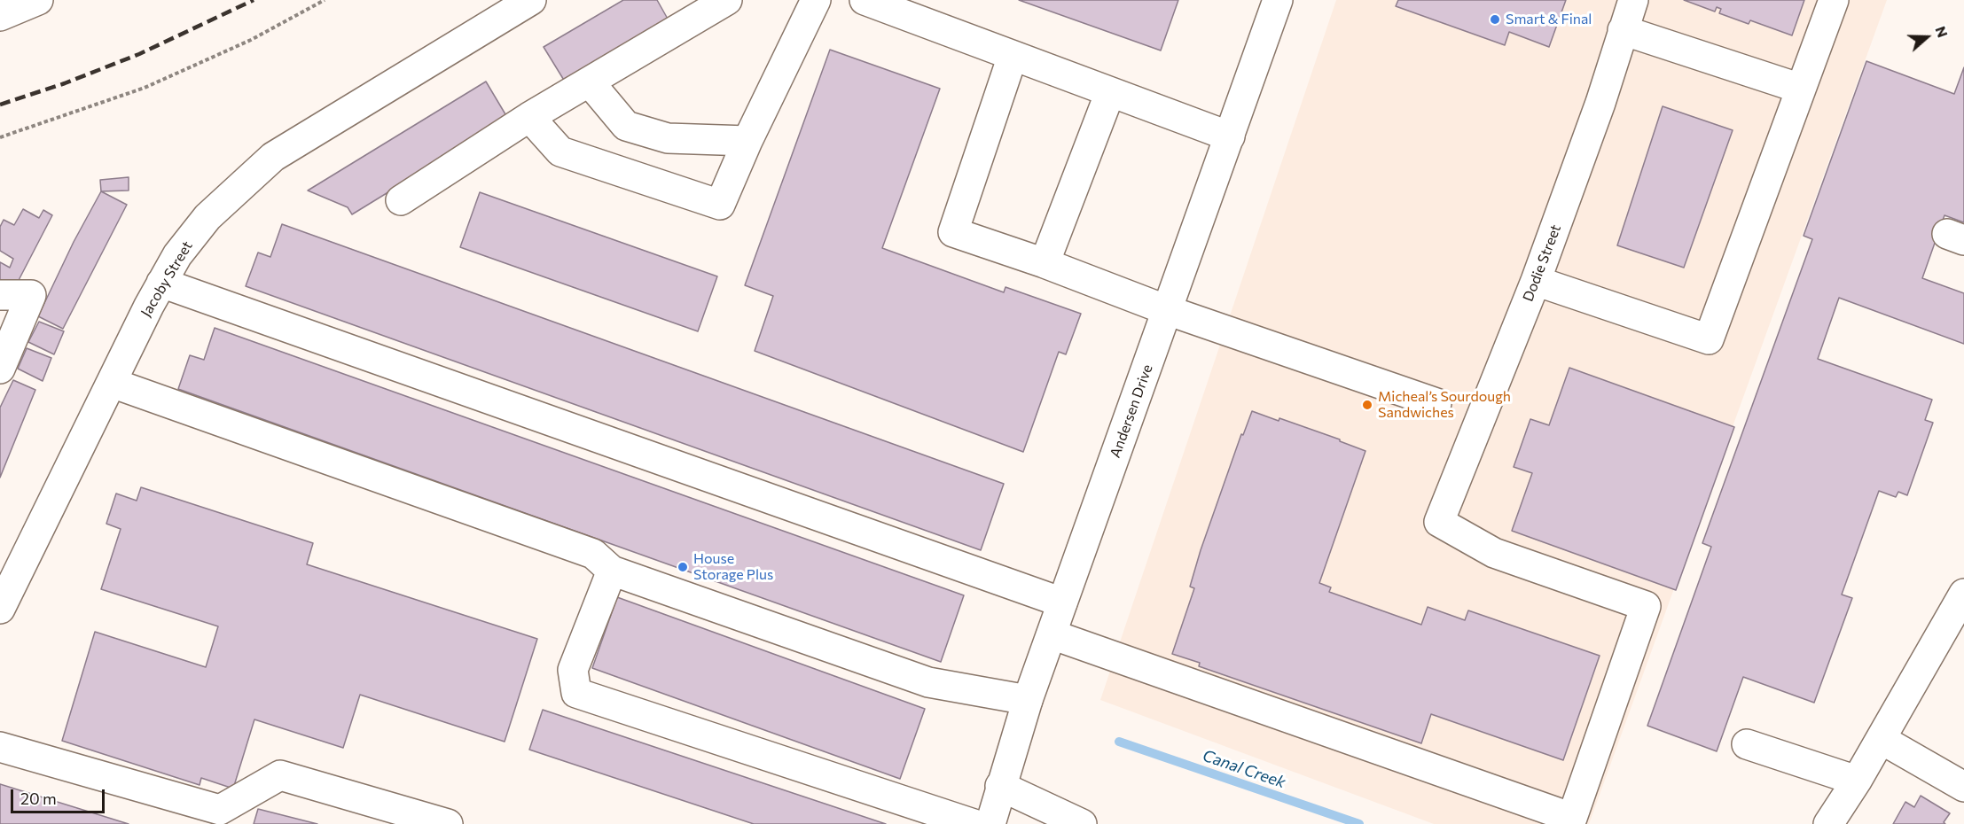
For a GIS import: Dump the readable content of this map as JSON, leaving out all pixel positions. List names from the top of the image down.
{
  "streets": {
    "street": ["Dodie Street", "Jacoby Street", "Andersen Drive"]
  },
  "crossings": [
    ["Dodie Street", "Andersen Drive"]
  ],
  "water": ["Canal Creek"],
  "places": ["Smart & Final", "Micheal’s Sourdough Sandwiches", "House Storage Plus"],
  "scale_bar": "20 m",
  "north": "right"
}
